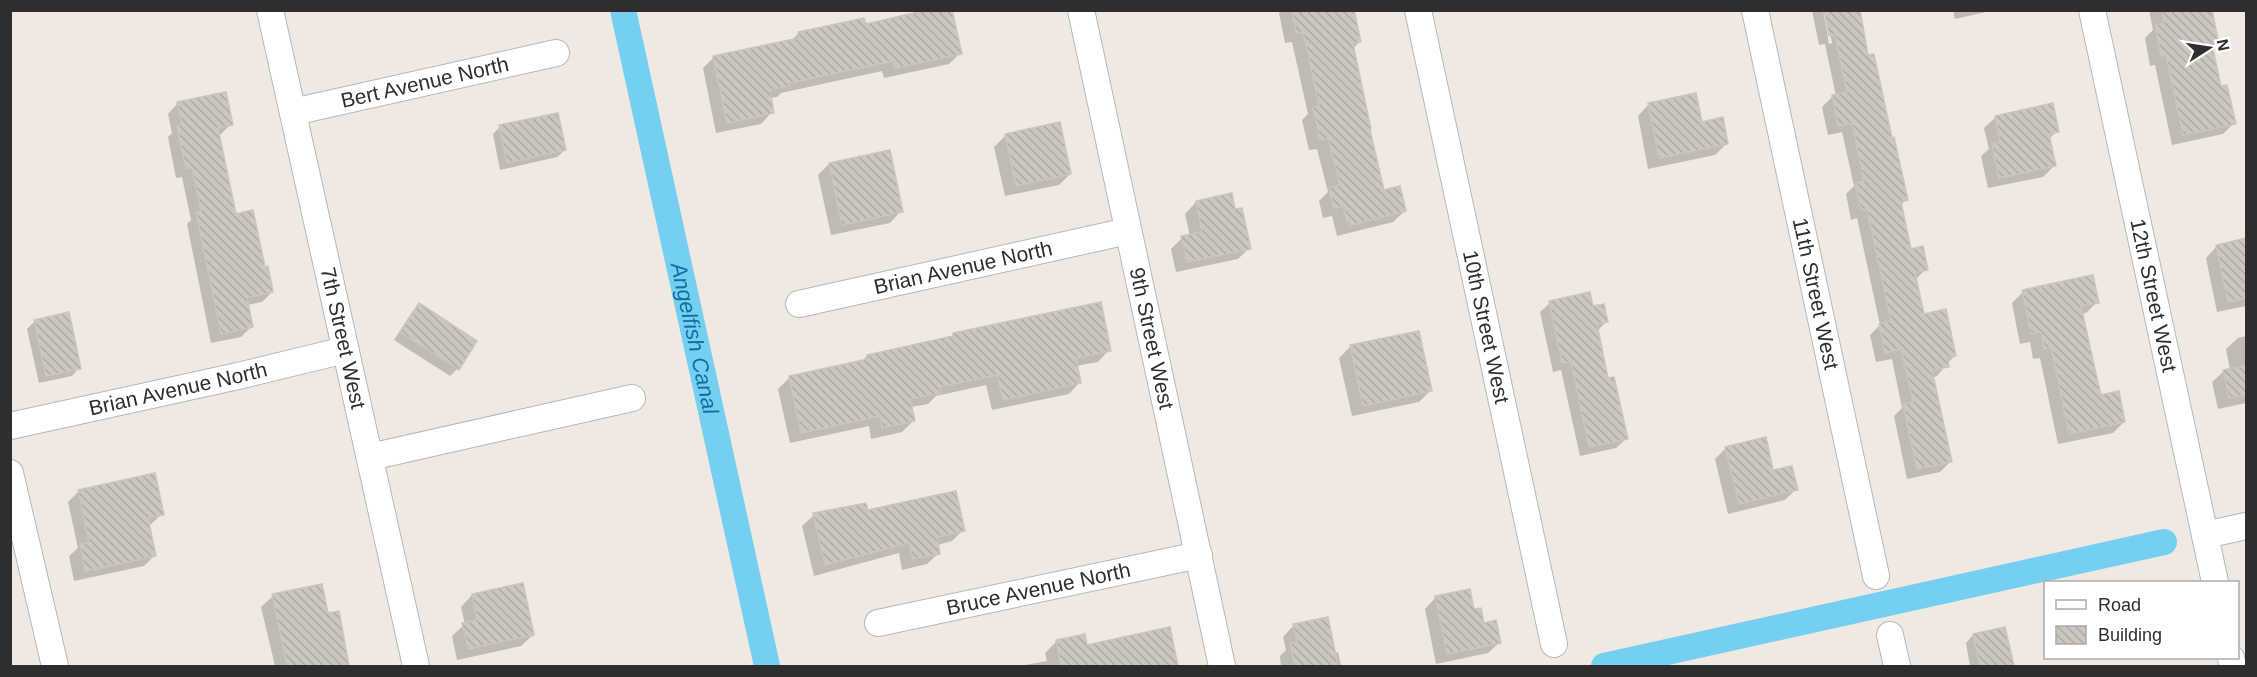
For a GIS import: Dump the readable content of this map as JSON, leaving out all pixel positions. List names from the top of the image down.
{
  "streets": {
    "street": [
      "Bert Avenue North",
      "Brian Avenue North",
      "11th Street West",
      "12th Street West",
      "10th Street West",
      "7th Street West",
      "9th Street West",
      "Bruce Avenue North"
    ]
  },
  "crossings": [
    ["Bert Avenue North", "7th Street West"],
    ["Brian Avenue North", "7th Street West"],
    ["Brian Avenue North", "9th Street West"],
    ["9th Street West", "Bruce Avenue North"]
  ],
  "water": ["Angelfish Canal"],
  "legend": ["Road", "Building"],
  "north": "right"
}
